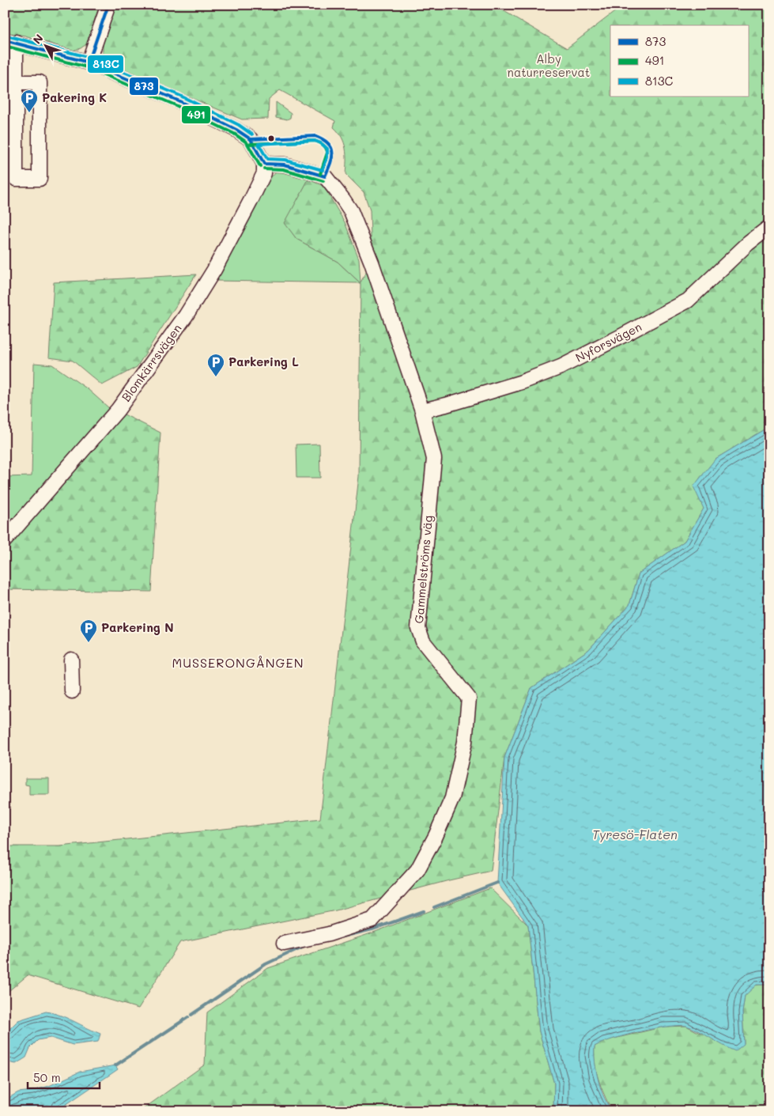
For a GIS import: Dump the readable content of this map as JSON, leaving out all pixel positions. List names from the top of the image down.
{
  "streets": {
    "street": ["Nyforsvägen", "Blomkärrsvägen", "Gammelströms väg"]
  },
  "crossings": [
    ["Nyforsvägen", "Gammelströms väg"],
    ["Blomkärrsvägen", "Gammelströms väg"]
  ],
  "districts": ["MUSSERONGÅNGEN"],
  "water": ["Tyresö-Flaten"],
  "parks": ["Alby naturreservat"],
  "places": {
    "parking": ["Pakering K", "Parkering L", "Parkering N"]
  },
  "lines": ["transit line 873", "transit line 813C", "transit line 491"],
  "legend": ["873", "491", "813C"],
  "scale_bar": "50 m",
  "north": "top left"
}
